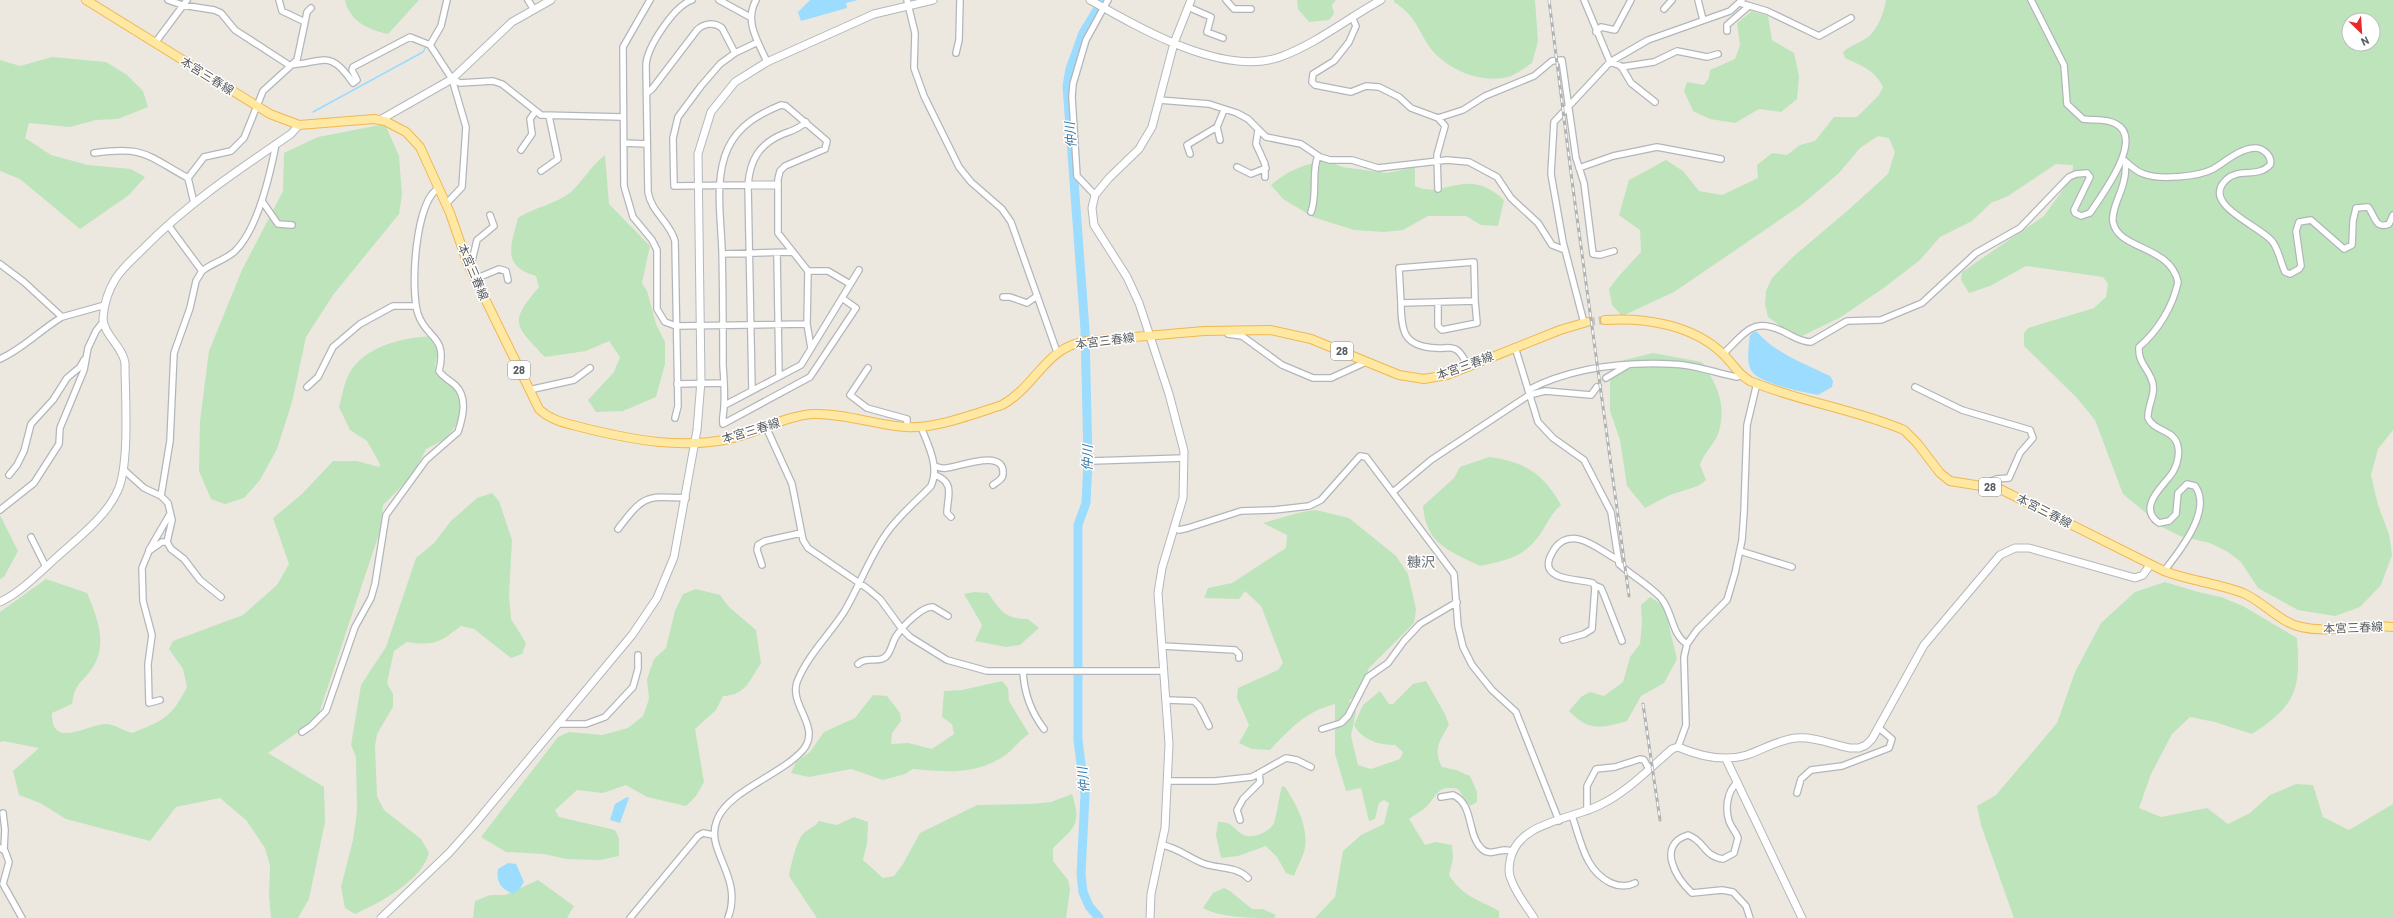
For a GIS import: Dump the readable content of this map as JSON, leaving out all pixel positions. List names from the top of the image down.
{
  "streets": {
    "main road": ["本宮三春線", "28"]
  },
  "districts": ["糠沢"],
  "water": ["仲川"],
  "north": "bottom right"
}
